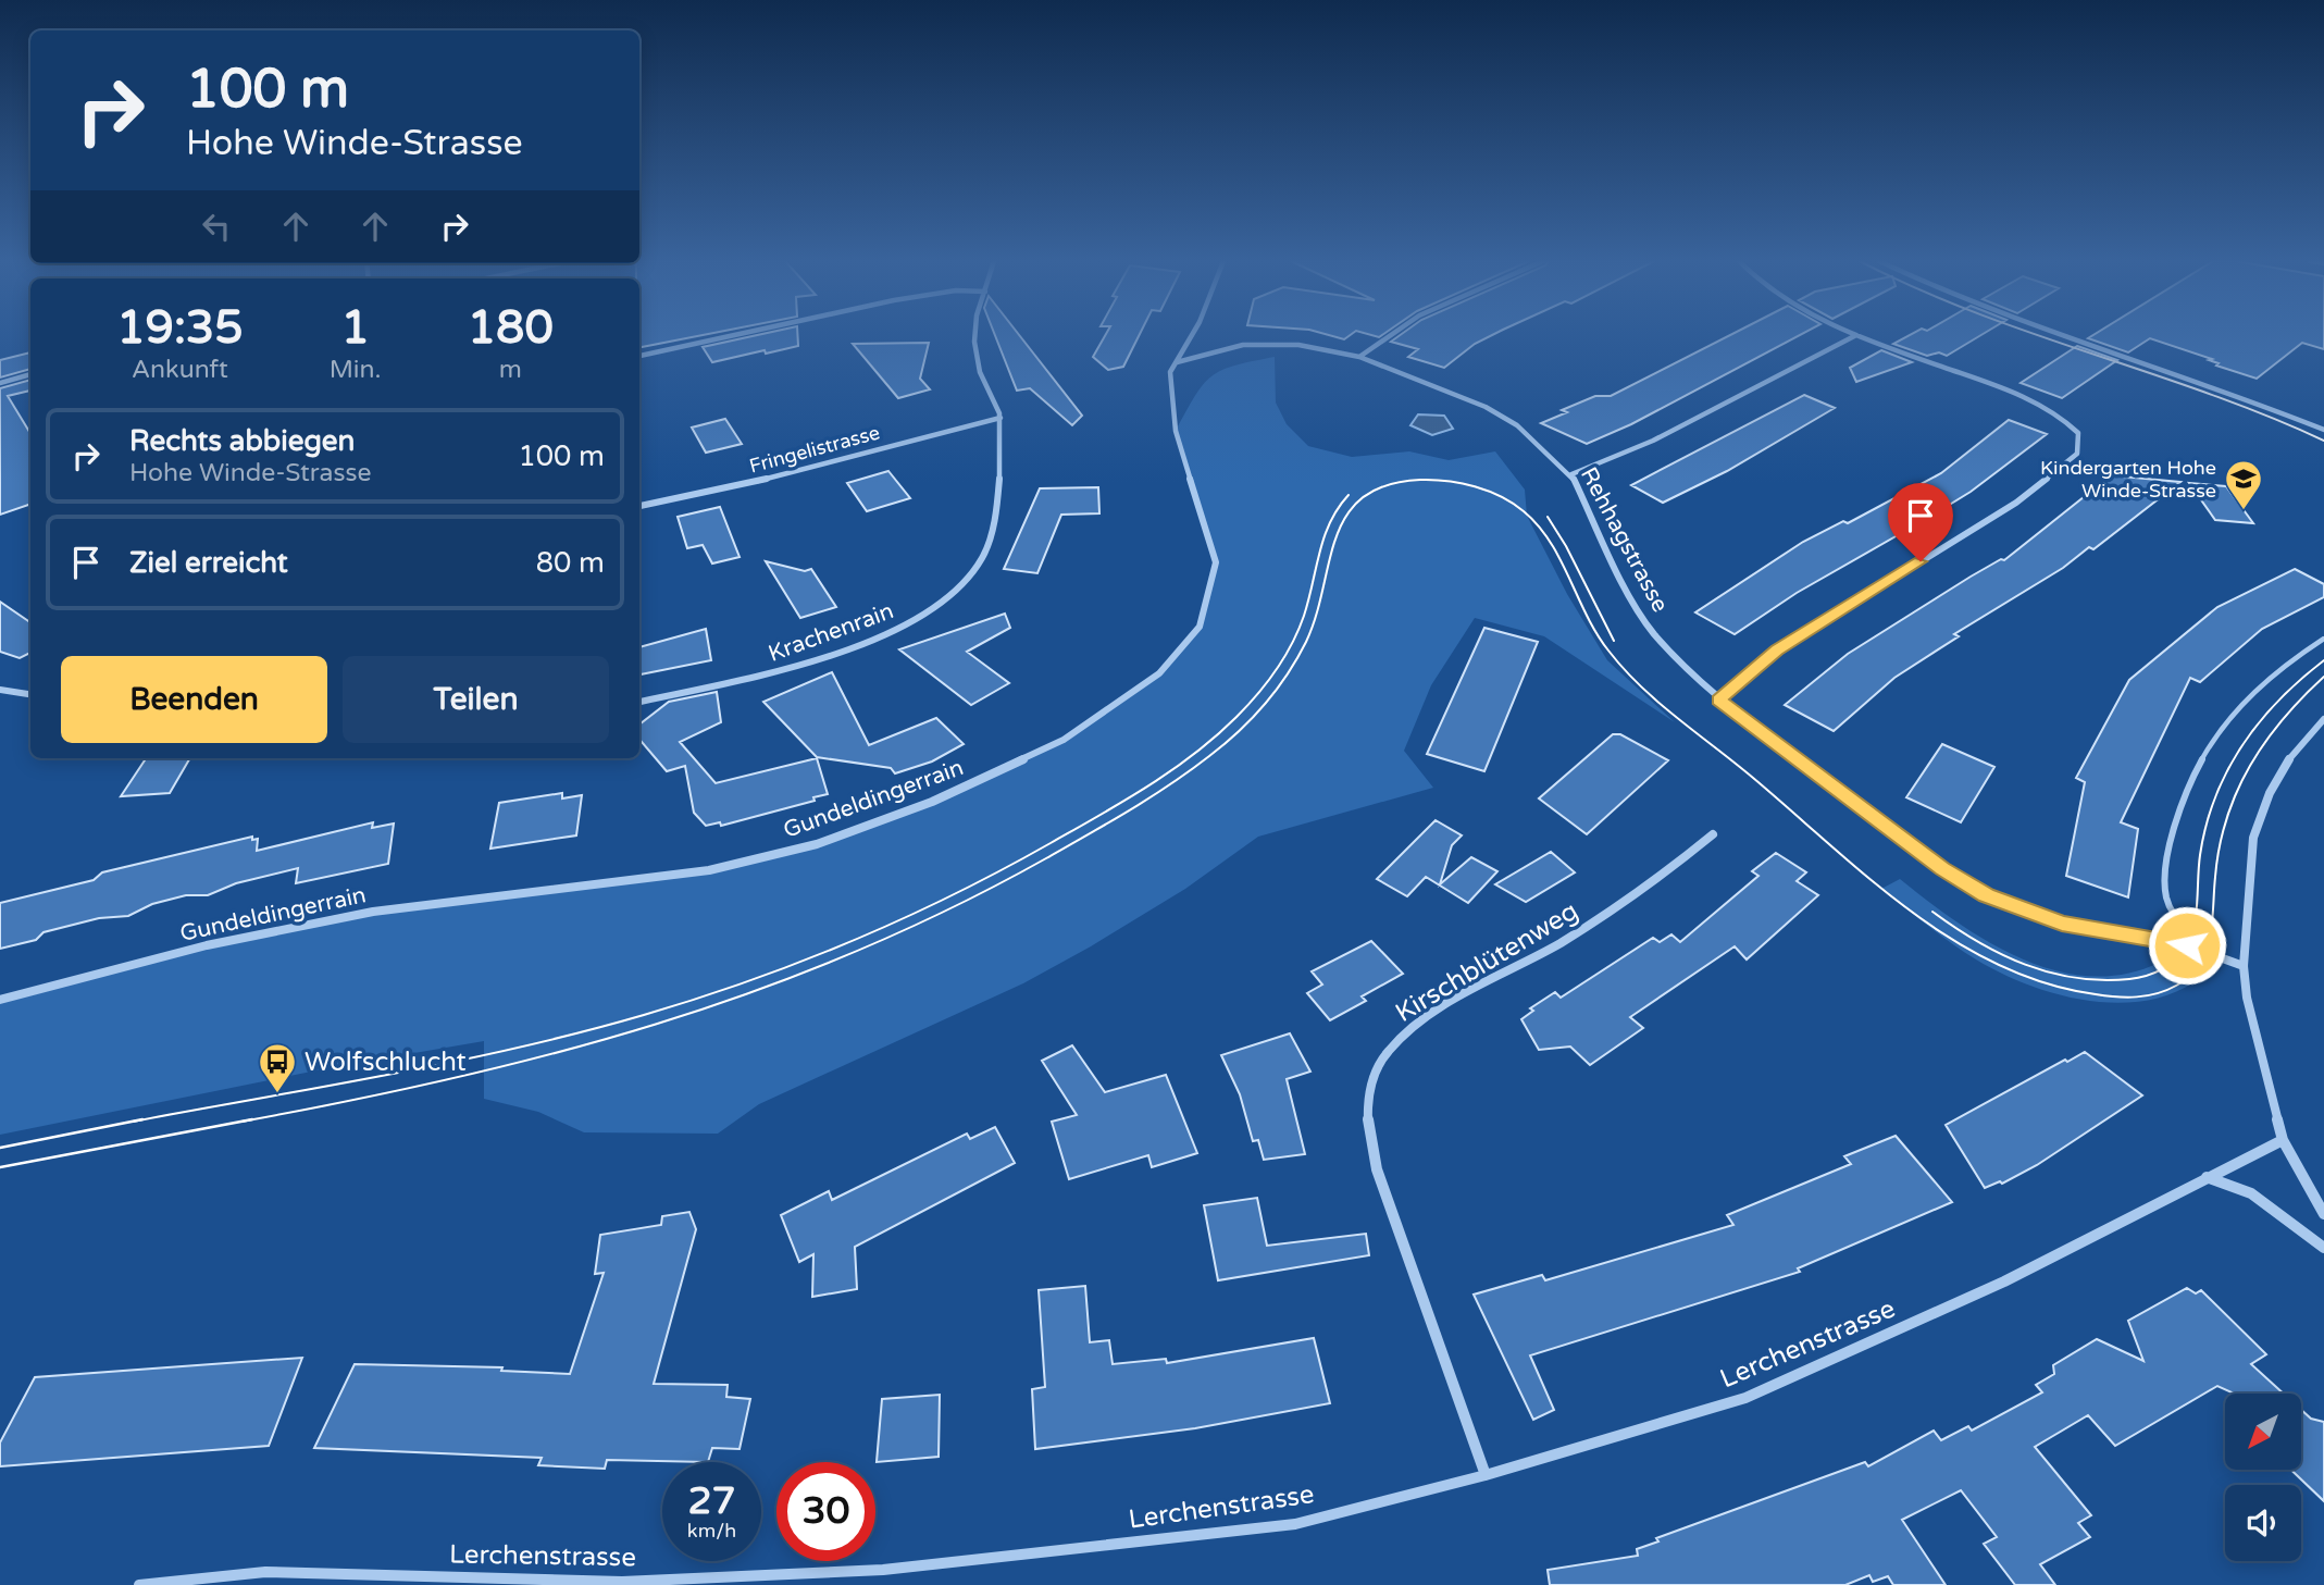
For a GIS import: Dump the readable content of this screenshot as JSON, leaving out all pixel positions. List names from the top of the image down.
{
  "streets": {
    "street": [
      "Fringelistrasse",
      "Rehhagstrasse",
      "Krachenrain",
      "Gundeldingerrain",
      "Kirschblütenweg",
      "Lerchenstrasse"
    ]
  },
  "crossings": [
    ["Fringelistrasse", "Krachenrain"],
    ["Rehhagstrasse", "Gundeldingerrain"],
    ["Kirschblütenweg", "Lerchenstrasse"]
  ],
  "places": {
    "school or university": ["Kindergarten Hohe Winde-Strasse"],
    "bus stop": ["Wolfschlucht"]
  },
  "north": "bottom left",
  "page": {
    "turn": ["100 m", "Hohe Winde-Strasse"],
    "eta": [
      "19:35",
      "Ankunft",
      "1",
      "Min.",
      "180",
      "m"
    ],
    "list": [
      {
        "name": "Rechts abbiegen",
        "note": "Hohe Winde-Strasse",
        "value": "100 m"
      },
      {
        "name": "Ziel erreicht",
        "value": "80 m"
      }
    ],
    "buttons": ["Beenden", "Teilen"],
    "speed": "27 km/h",
    "limit": "30"
  }
}
